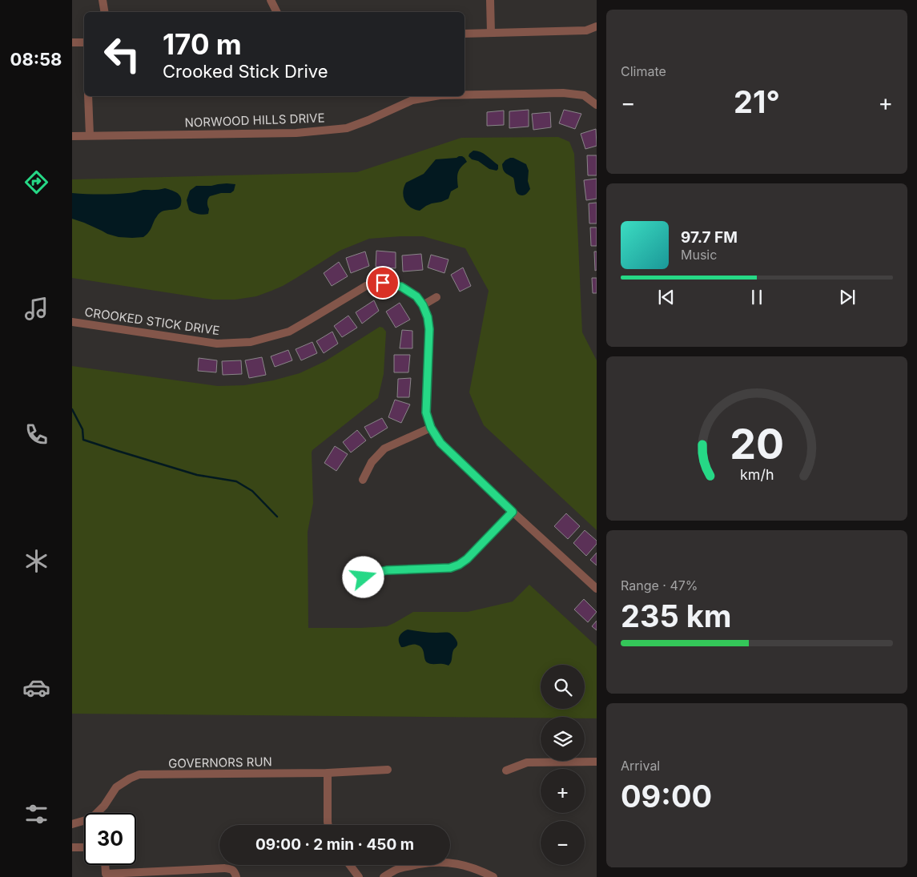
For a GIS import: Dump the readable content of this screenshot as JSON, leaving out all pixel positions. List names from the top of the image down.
{
  "streets": {
    "street": ["NORWOOD HILLS DRIVE", "CROOKED STICK DRIVE", "GOVERNORS RUN"]
  },
  "page": {
    "tabs": "08:58",
    "tile": [
      "Climate",
      ["Range · 47%", "235 km"],
      ["Arrival", "09:00"]
    ],
    "turn": ["170 m", "Crooked Stick Drive"],
    "heat": ["−", "21°", "+"],
    "song": ["97.7 FM", "Music"],
    "map_buttons": ["+", "−"],
    "limit": "30",
    "trip": "09:00 · 2 min · 450 m",
    "gauge": ["20", "km/h"]
  }
}
